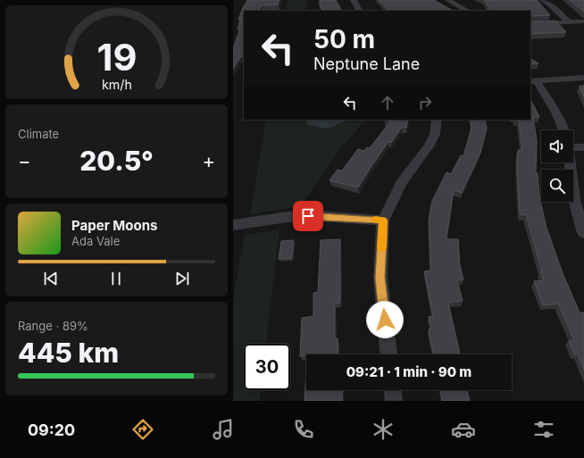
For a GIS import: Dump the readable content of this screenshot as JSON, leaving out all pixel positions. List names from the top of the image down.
{
  "page": {
    "turn": ["50 m", "Neptune Lane"],
    "tile": [
      "Climate",
      ["Range · 89%", "445 km"]
    ],
    "heat": ["−", "20.5°", "+"],
    "song": ["Paper Moons", "Ada Vale"],
    "limit": "30",
    "trip": "09:21 · 1 min · 90 m",
    "tabs": "09:20",
    "gauge": ["19", "km/h"]
  }
}
